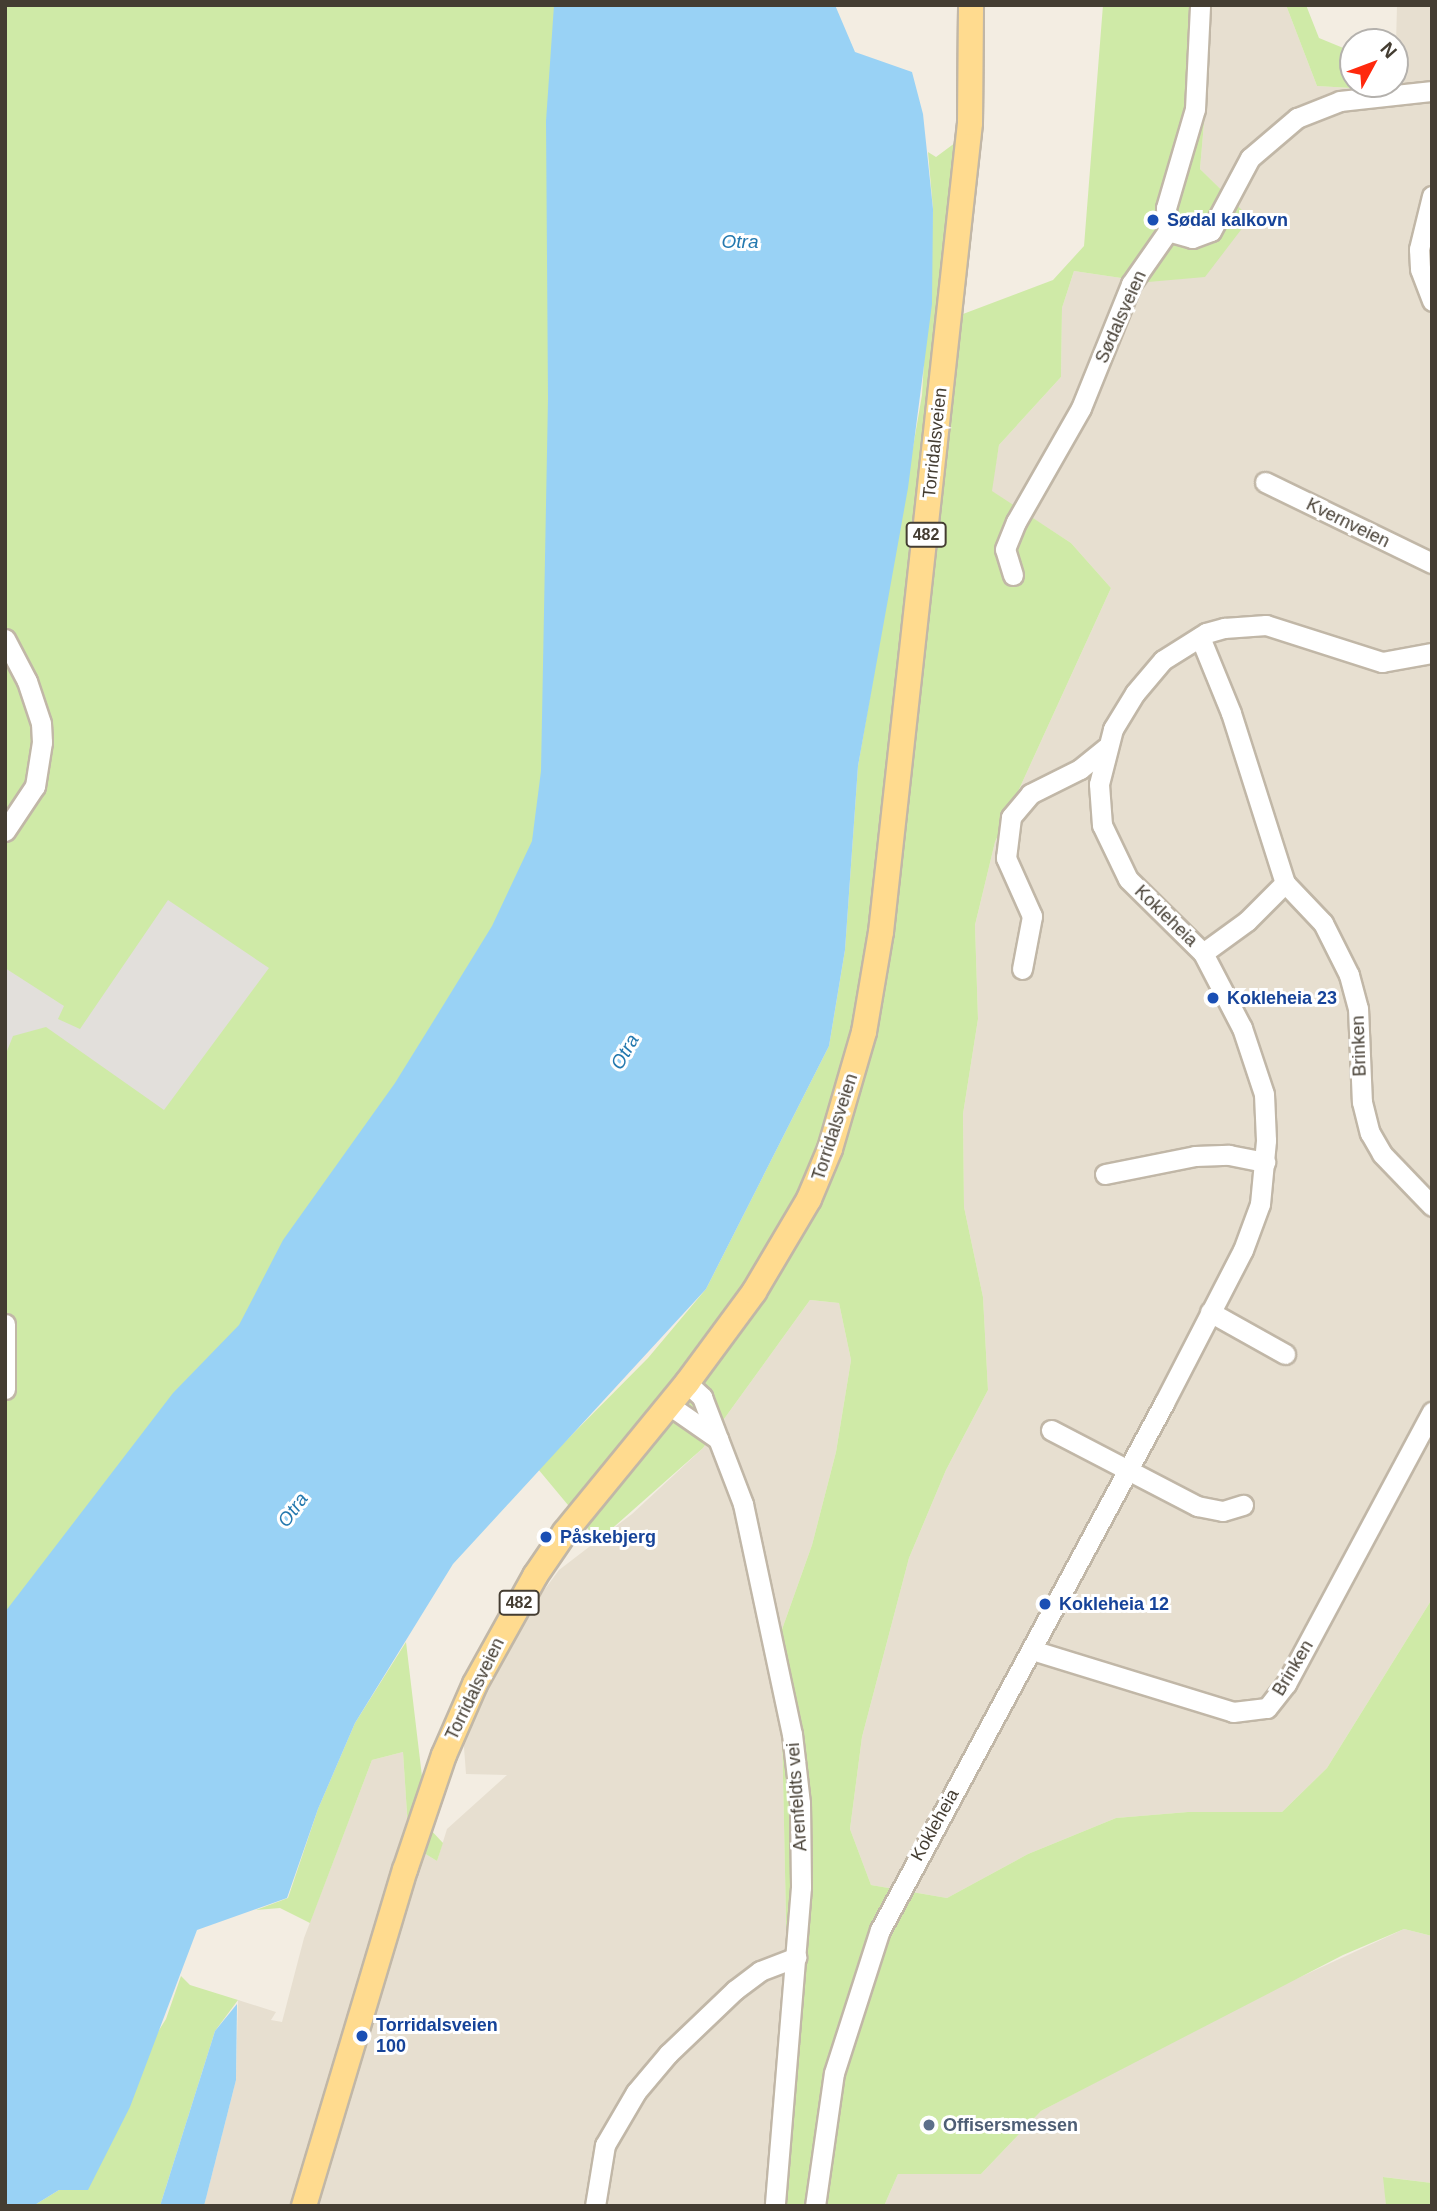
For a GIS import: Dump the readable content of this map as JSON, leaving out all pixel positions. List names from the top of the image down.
{
  "streets": {
    "main road": ["Torridalsveien", "482"],
    "street": [
      "Sødalsveien",
      "Kvernveien",
      "Kokleheia",
      "Brinken",
      "Arenfeldts vei"
    ]
  },
  "crossings": [
    ["Torridalsveien", "Arenfeldts vei"],
    ["Kokleheia", "Brinken"]
  ],
  "water": ["Otra"],
  "places": [
    "Sødal kalkovn",
    "Kokleheia 23",
    "Påskebjerg",
    "Kokleheia 12",
    "Torridalsveien 100",
    "Offisersmessen"
  ],
  "north": "top right"
}
